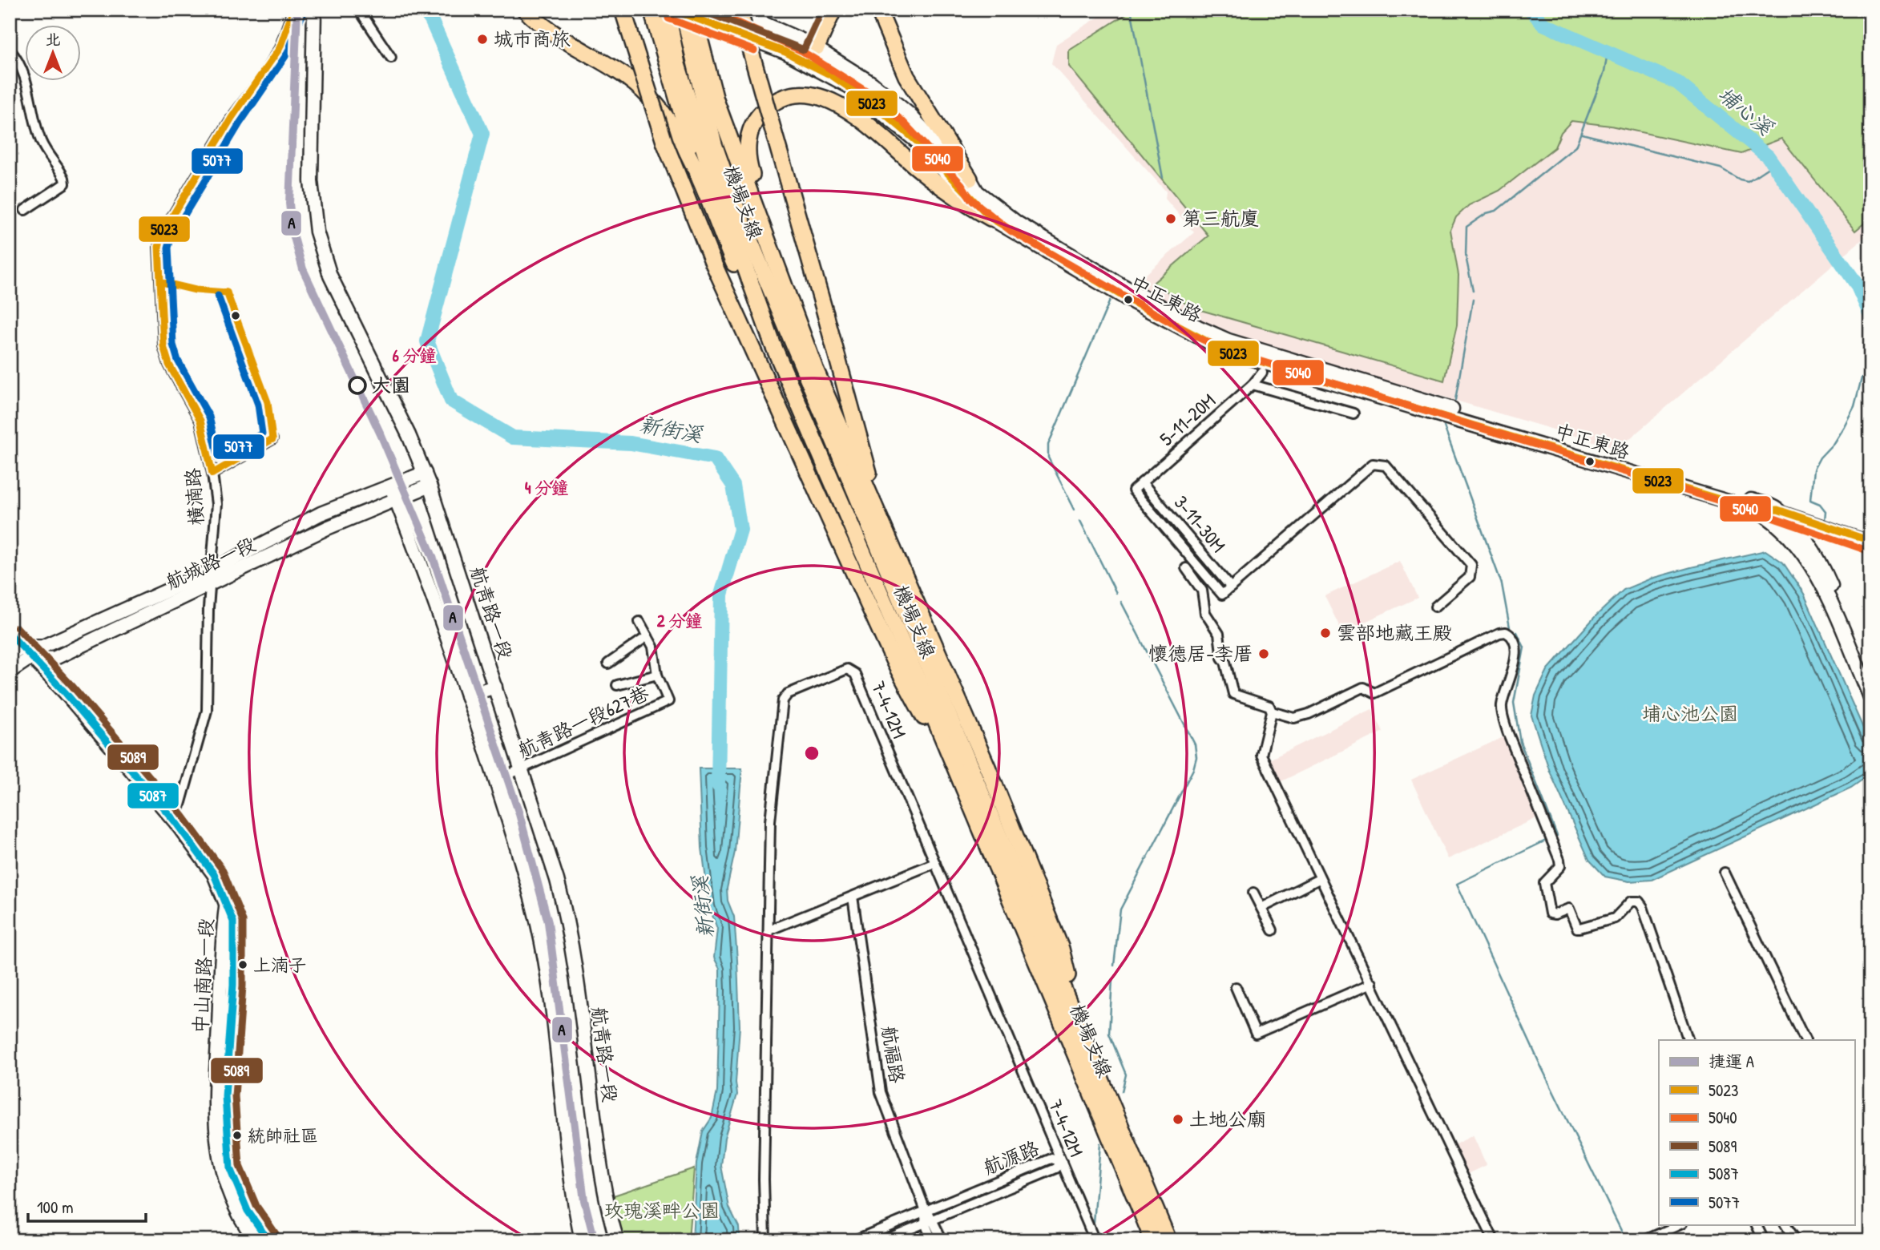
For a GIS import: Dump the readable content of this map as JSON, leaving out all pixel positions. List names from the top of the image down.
{
  "streets": {
    "highway": ["機場支線"],
    "main road": [
      "中正東路",
      "航城路一段",
      "航青路一段",
      "中山南路一段"
    ],
    "street": [
      "5-11-20M",
      "橫湳路",
      "3-11-30M",
      "7-4-12M",
      "航青路一段627巷",
      "航福路",
      "航源路"
    ]
  },
  "crossings": [
    ["5-11-20M", "3-11-30M"],
    ["橫湳路", "航城路一段"],
    ["橫湳路", "中山南路一段"],
    ["航城路一段", "航青路一段"],
    ["航城路一段", "中山南路一段"],
    ["航青路一段", "航青路一段627巷"],
    ["7-4-12M", "航源路"],
    ["航福路", "航源路"]
  ],
  "water": ["埔心溪", "新街溪"],
  "parks": ["埔心池公園", "玫瑰溪畔公園"],
  "places": [
    "城市商旅",
    "第三航廈",
    "大園",
    "雲部地藏王殿",
    "懷德居-李厝",
    "上湳子",
    "土地公廟",
    "統帥社區"
  ],
  "lines": [
    "metro line A",
    "transit line 5023",
    "transit line 5089",
    "transit line 5077",
    "transit line 5040",
    "transit line 5087"
  ],
  "legend": [
    "捷運 A",
    "5023",
    "5040",
    "5089",
    "5087",
    "5077"
  ],
  "scale_bar": "100 m",
  "north": "top",
  "rings": ["6 分鐘", "4 分鐘", "2 分鐘"]
}
